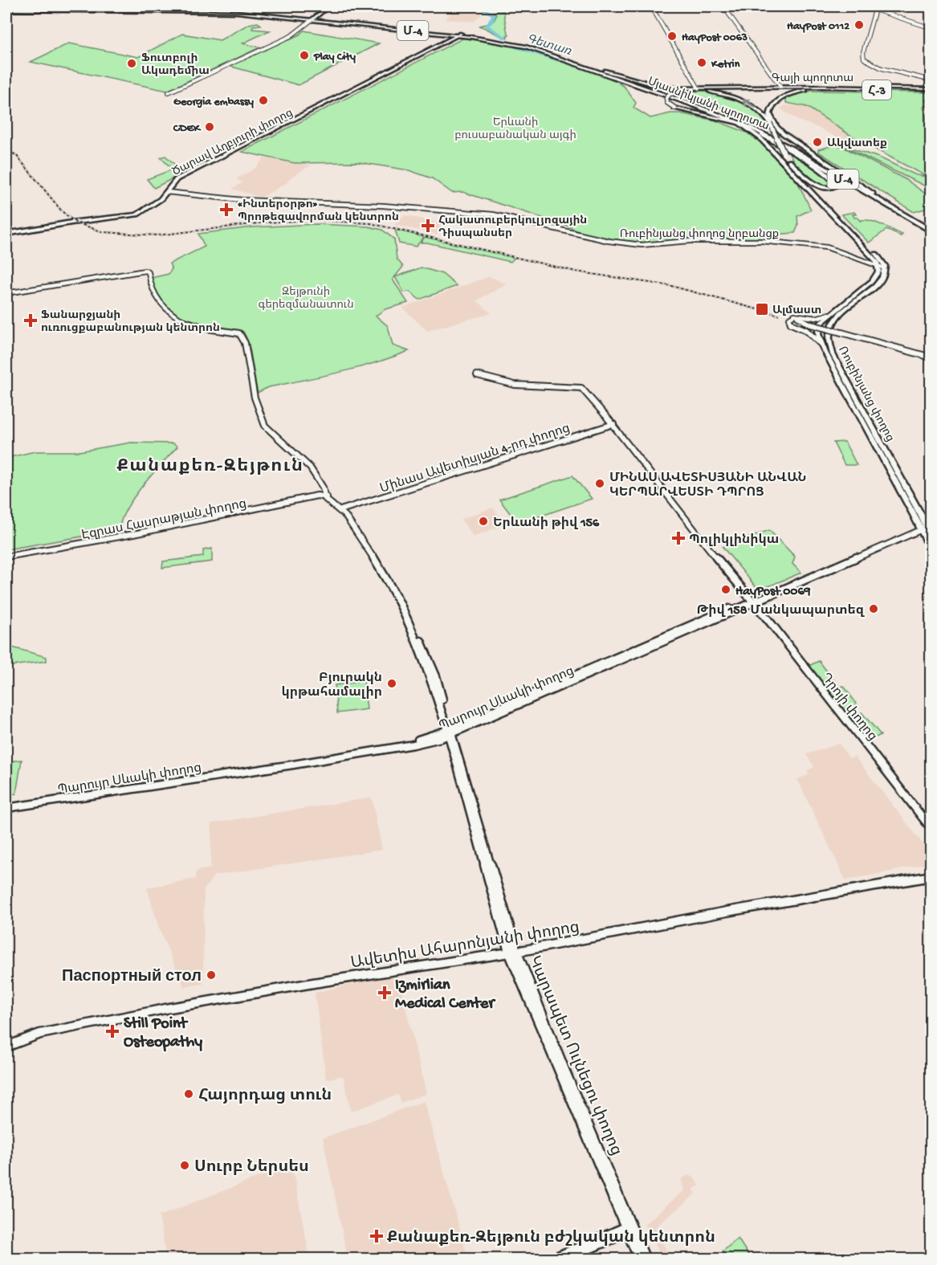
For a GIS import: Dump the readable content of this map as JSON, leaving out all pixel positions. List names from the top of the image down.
{
  "streets": {
    "highway": ["Մ-4", "Մյասնիկյանի պողոտա"],
    "main road": [
      "Գայի պողոտա",
      "Հ-3",
      "Ծարավ Աղբյուրի փողոց",
      "Ռուբինյանց փողոց"
    ],
    "street": [
      "Ռուբինյանց փողոց նրբանցք",
      "Մինաս Ավետիսյան 4-րդ փողոց",
      "Էզրաս Հասրաթյան փողոց",
      "Պարույր Սևակի փողոց",
      "Դրոյի փողոց",
      "Ավետիս Ահարոնյանի փողոց",
      "Կարապետ Ուլնեցու փողոց"
    ]
  },
  "crossings": [
    ["Մ-4", "Մյասնիկյանի պողոտա"],
    ["Մ-4", "Ծարավ Աղբյուրի փողոց"],
    ["Ծարավ Աղբյուրի փողոց", "Ռուբինյանց փողոց նրբանցք"],
    ["Ռուբինյանց փողոց", "Պարույր Սևակի փողոց"],
    ["Մինաս Ավետիսյան 4-րդ փողոց", "Դրոյի փողոց"],
    ["Մինաս Ավետիսյան 4-րդ փողոց", "Կարապետ Ուլնեցու փողոց"],
    ["Էզրաս Հասրաթյան փողոց", "Կարապետ Ուլնեցու փողոց"],
    ["Պարույր Սևակի փողոց", "Դրոյի փողոց"],
    ["Պարույր Սևակի փողոց", "Կարապետ Ուլնեցու փողոց"],
    ["Ավետիս Ահարոնյանի փողոց", "Կարապետ Ուլնեցու փողոց"]
  ],
  "districts": ["Քանաքեռ-Զեյթուն"],
  "water": ["Գետառ"],
  "parks": ["Երևանի բուսաբանական այգի", "Զեյթունի գերեզմանատուն"],
  "places": {
    "other": [
      "HayPost 0112",
      "HayPost 0063",
      "Play City",
      "Ketrin",
      "Ֆուտբոլի Ակադեմիա",
      "Georgia embassy",
      "CDEK",
      "Ակվատեք",
      "ՄԻՆԱՍ ԱՎԵՏԻՍՅԱՆԻ ԱՆՎԱՆ ԿԵՐՊԱՐՎԵՍՏԻ ԴՊՐՈՑ",
      "Երևանի թիվ 156",
      "HayPost 0069",
      "Թիվ 158 Մանկապարտեզ",
      "Բյուրակն կրթահամալիր",
      "Паспортный стол",
      "Հայորդաց տուն",
      "Սուրբ Ներսես"
    ],
    "health": [
      "«Ինտերօրթո» Պրոթեզավորման կենտրոն",
      "Հակատուբերկուլյոզային Դիսպանսեր",
      "Ֆանարջյանի ուռուցքաբանության կենտրոն",
      "Պոլիկլինիկա",
      "Izmirlian Medical Center",
      "Still Point Osteopathy",
      "Քանաքեռ-Զեյթուն բժշկական կենտրոն"
    ],
    "transit": ["Ալմաստ"]
  }
}
